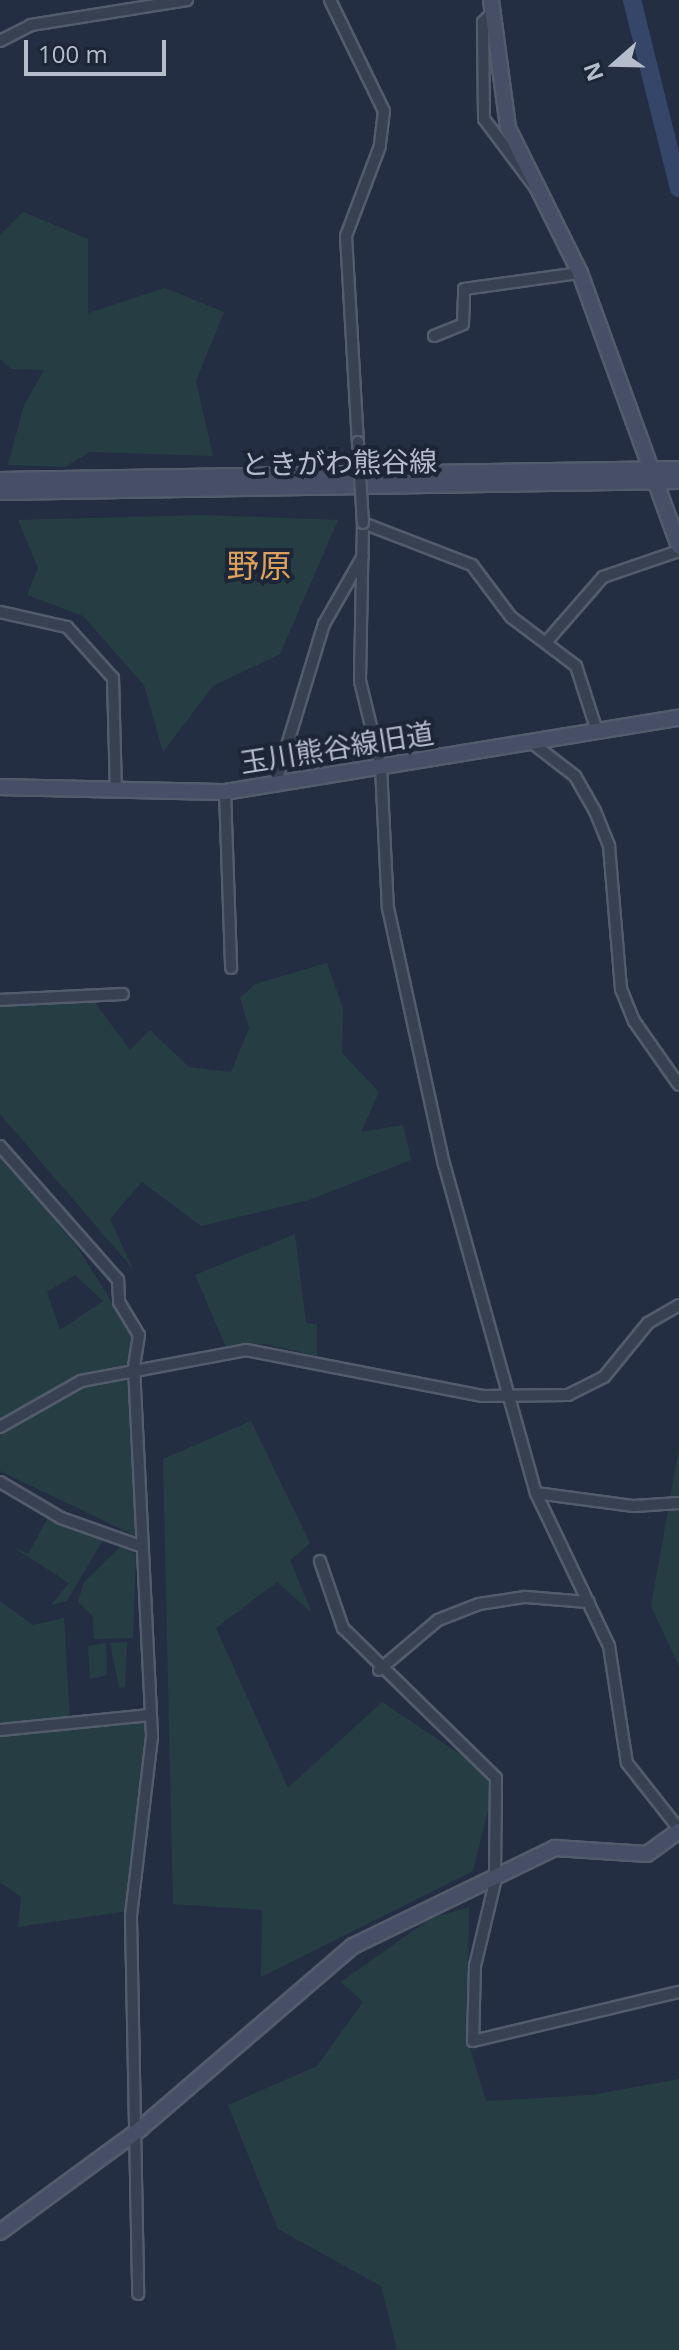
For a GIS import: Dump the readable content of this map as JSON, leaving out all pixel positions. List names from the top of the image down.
{
  "streets": {
    "street": ["ときがわ熊谷線", "玉川熊谷線旧道"]
  },
  "districts": ["野原"],
  "scale_bar": "100 m",
  "north": "left"
}
